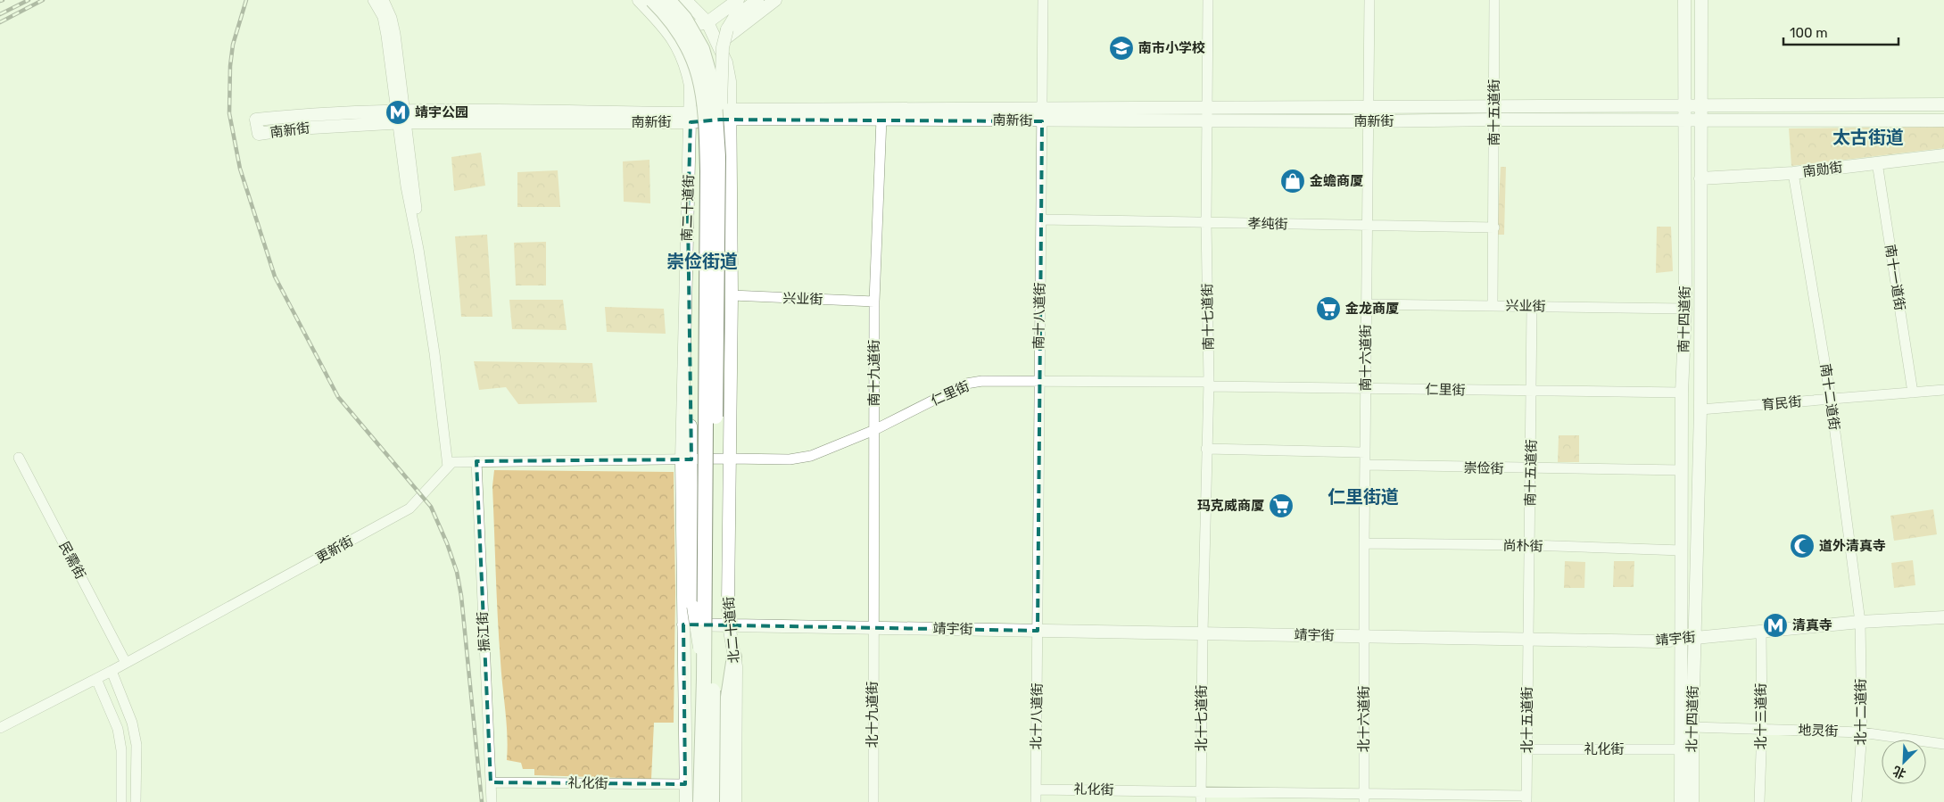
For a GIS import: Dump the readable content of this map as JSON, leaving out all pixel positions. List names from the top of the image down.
{
  "streets": {
    "main road": [
      "南新街",
      "南勋街",
      "南二十道街",
      "南十四道街",
      "靖宇街",
      "北二十道街",
      "北十四道街"
    ],
    "street": [
      "南十五道街",
      "孝纯街",
      "南十一道街",
      "兴业街",
      "南十八道街",
      "南十七道街",
      "南十六道街",
      "南十九道街",
      "仁里街",
      "南十二道街",
      "育民街",
      "崇俭街",
      "尚朴街",
      "更新街",
      "民需街",
      "振江街",
      "北十二道街",
      "北十九道街",
      "北十八道街",
      "北十三道街",
      "北十七道街",
      "北十六道街",
      "北十五道街",
      "地灵街",
      "礼化街"
    ]
  },
  "crossings": [
    ["南十五道街", "南新街"],
    ["南十五道街", "孝纯街"],
    ["南十五道街", "兴业街"],
    ["南十五道街", "仁里街"],
    ["南十五道街", "崇俭街"],
    ["南十五道街", "尚朴街"],
    ["南十五道街", "靖宇街"],
    ["南十五道街", "北十五道街"],
    ["南新街", "南二十道街"],
    ["南新街", "南十八道街"],
    ["南新街", "南十七道街"],
    ["南新街", "南十四道街"],
    ["南新街", "南十六道街"],
    ["南新街", "南十九道街"],
    ["南勋街", "南十一道街"],
    ["南勋街", "南十二道街"],
    ["南二十道街", "仁里街"],
    ["孝纯街", "南十八道街"],
    ["孝纯街", "南十七道街"],
    ["孝纯街", "南十六道街"],
    ["南十一道街", "育民街"],
    ["兴业街", "南十四道街"],
    ["兴业街", "南十六道街"],
    ["兴业街", "南十九道街"],
    ["南十八道街", "仁里街"],
    ["南十八道街", "靖宇街"],
    ["南十八道街", "北十八道街"],
    ["南十七道街", "仁里街"],
    ["南十七道街", "靖宇街"],
    ["南十七道街", "北十七道街"],
    ["南十四道街", "仁里街"],
    ["南十四道街", "崇俭街"],
    ["南十四道街", "尚朴街"],
    ["南十四道街", "靖宇街"],
    ["南十四道街", "北十四道街"],
    ["南十六道街", "仁里街"],
    ["南十六道街", "崇俭街"],
    ["南十六道街", "尚朴街"],
    ["南十六道街", "靖宇街"],
    ["南十六道街", "北十六道街"],
    ["南十九道街", "仁里街"],
    ["南十九道街", "靖宇街"],
    ["南十九道街", "北十九道街"],
    ["仁里街", "北二十道街"],
    ["南十二道街", "育民街"],
    ["南十二道街", "靖宇街"],
    ["南十二道街", "北十二道街"],
    ["更新街", "民需街"],
    ["靖宇街", "北二十道街"],
    ["靖宇街", "北十二道街"],
    ["靖宇街", "北十九道街"],
    ["靖宇街", "北十八道街"],
    ["靖宇街", "北十三道街"],
    ["靖宇街", "北十七道街"],
    ["靖宇街", "北十六道街"],
    ["靖宇街", "北十四道街"],
    ["靖宇街", "北十五道街"],
    ["振江街", "礼化街"],
    ["北十二道街", "地灵街"],
    ["北十八道街", "礼化街"],
    ["北十三道街", "地灵街"],
    ["北十七道街", "礼化街"],
    ["北十六道街", "礼化街"],
    ["北十四道街", "地灵街"],
    ["北十四道街", "礼化街"],
    ["北十五道街", "礼化街"]
  ],
  "districts": ["太古街道", "崇俭街道", "仁里街道"],
  "places": {
    "school or university": ["南市小学校"],
    "metro station": ["靖宇公园", "清真寺"],
    "shop": ["金蟾商厦"],
    "supermarket": ["金龙商厦", "玛克威商厦"],
    "mosque": ["道外清真寺"]
  },
  "scale_bar": "100 m",
  "north": "bottom left"
}
